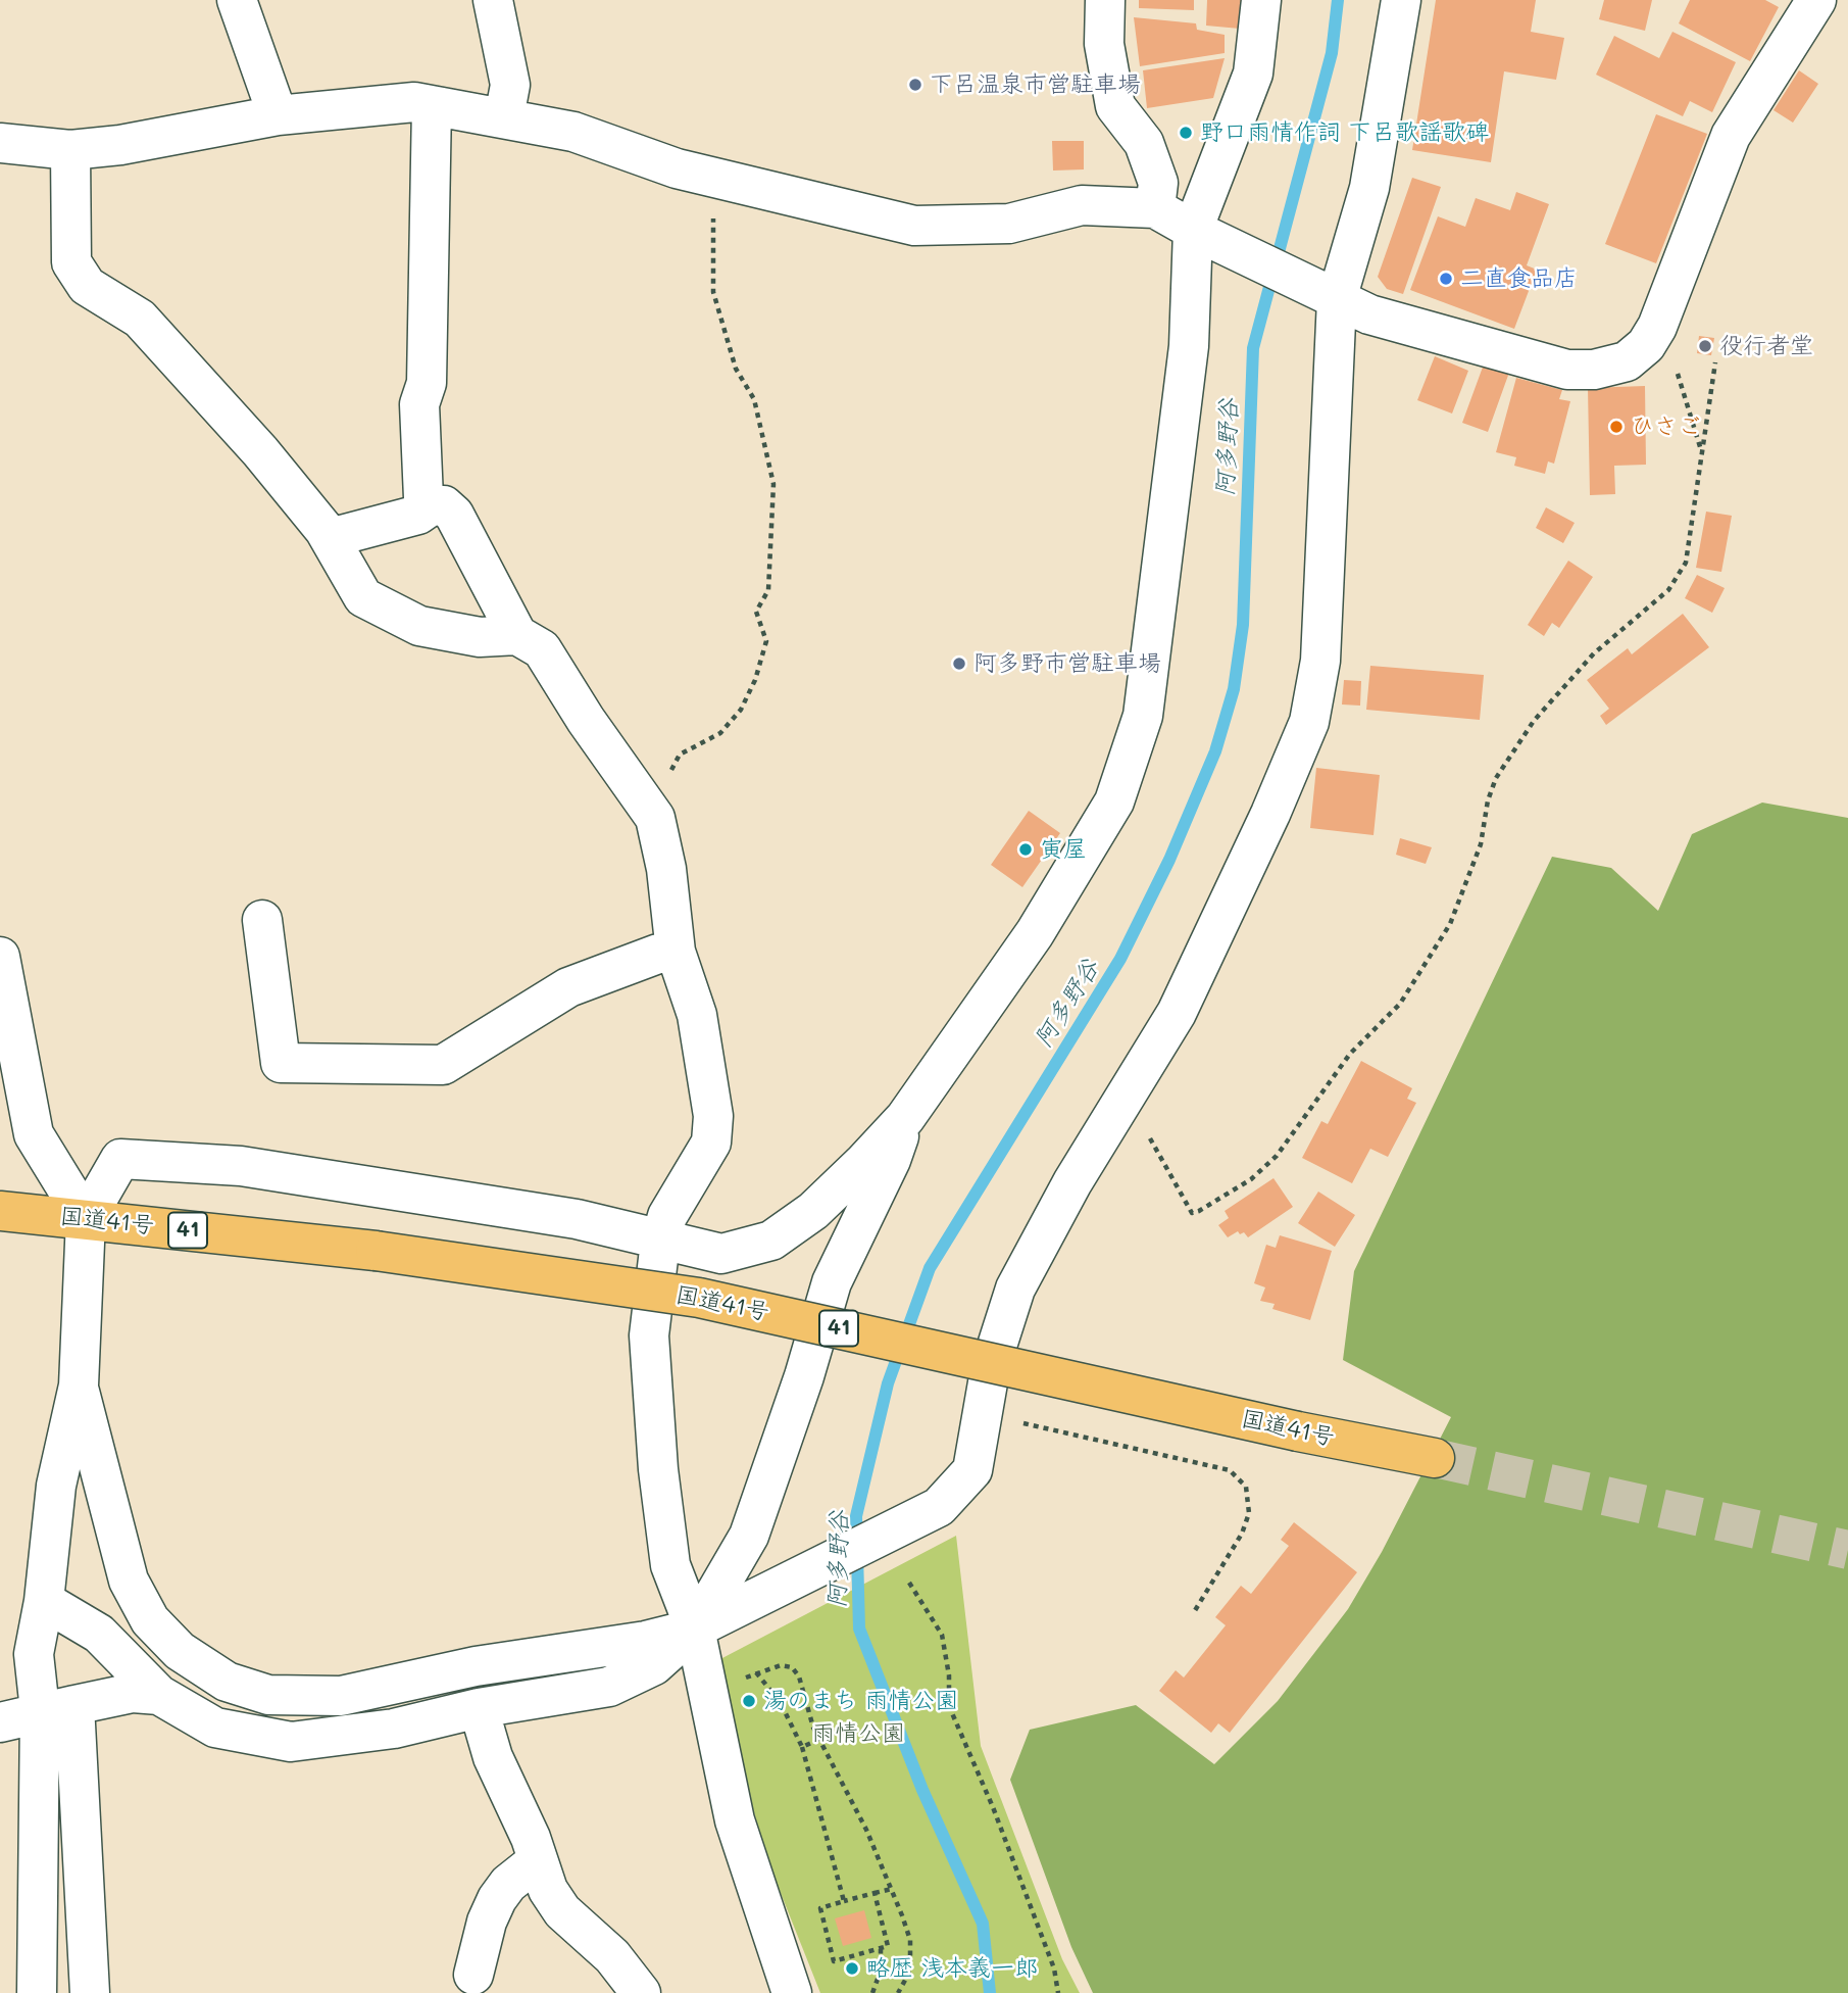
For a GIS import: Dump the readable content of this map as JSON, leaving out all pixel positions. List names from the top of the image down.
{
  "streets": {
    "highway": ["国道41号", "41"]
  },
  "water": ["阿多野谷"],
  "parks": ["雨情公園"],
  "places": [
    "下呂温泉市営駐車場",
    "野口雨情作詞 下呂歌謡歌碑",
    "二直食品店",
    "役行者堂",
    "ひさご",
    "阿多野市営駐車場",
    "寅屋",
    "湯のまち 雨情公園",
    "略歴 浅本義一郎"
  ]
}
